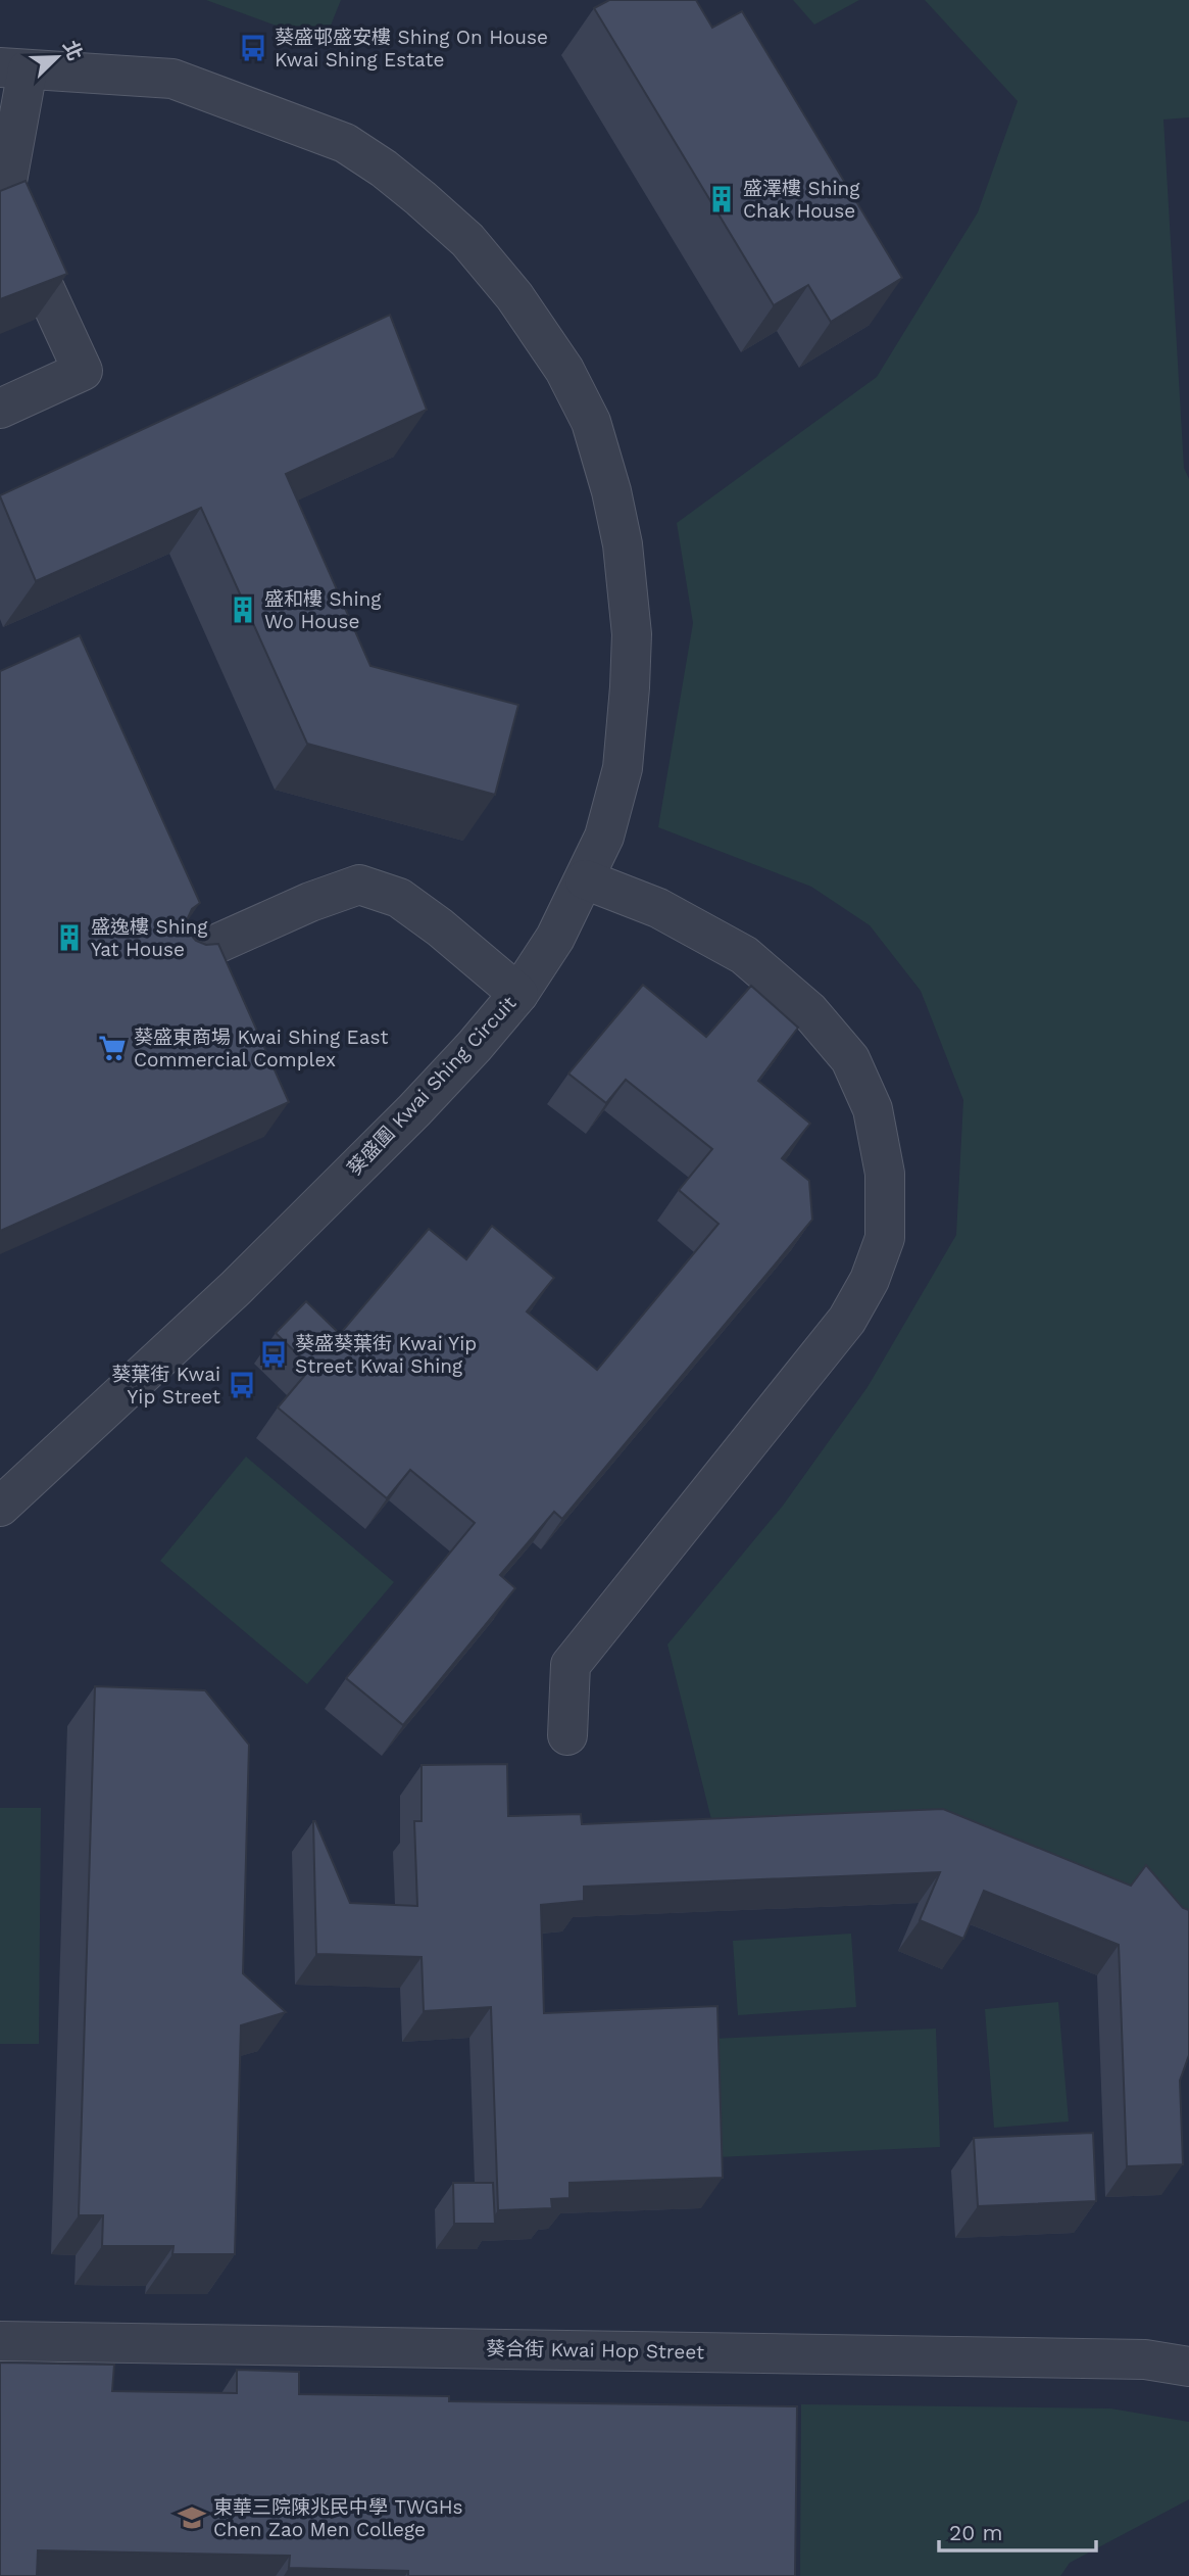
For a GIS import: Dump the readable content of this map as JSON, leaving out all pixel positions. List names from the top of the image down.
{
  "streets": {
    "street": ["葵盛圍 Kwai Shing Circuit", "葵合街 Kwai Hop Street"]
  },
  "places": {
    "bus stop": ["葵盛邨盛安樓 Shing On House Kwai Shing Estate", "葵盛葵葉街 Kwai Yip Street Kwai Shing", "葵葉街 Kwai Yip Street"],
    "building": ["盛澤樓 Shing Chak House", "盛和樓 Shing Wo House", "盛逸樓 Shing Yat House"],
    "supermarket": ["葵盛東商場 Kwai Shing East Commercial Complex"],
    "school or university": ["東華三院陳兆民中學 TWGHs Chen Zao Men College"]
  },
  "scale_bar": "20 m",
  "north": "top right"
}
